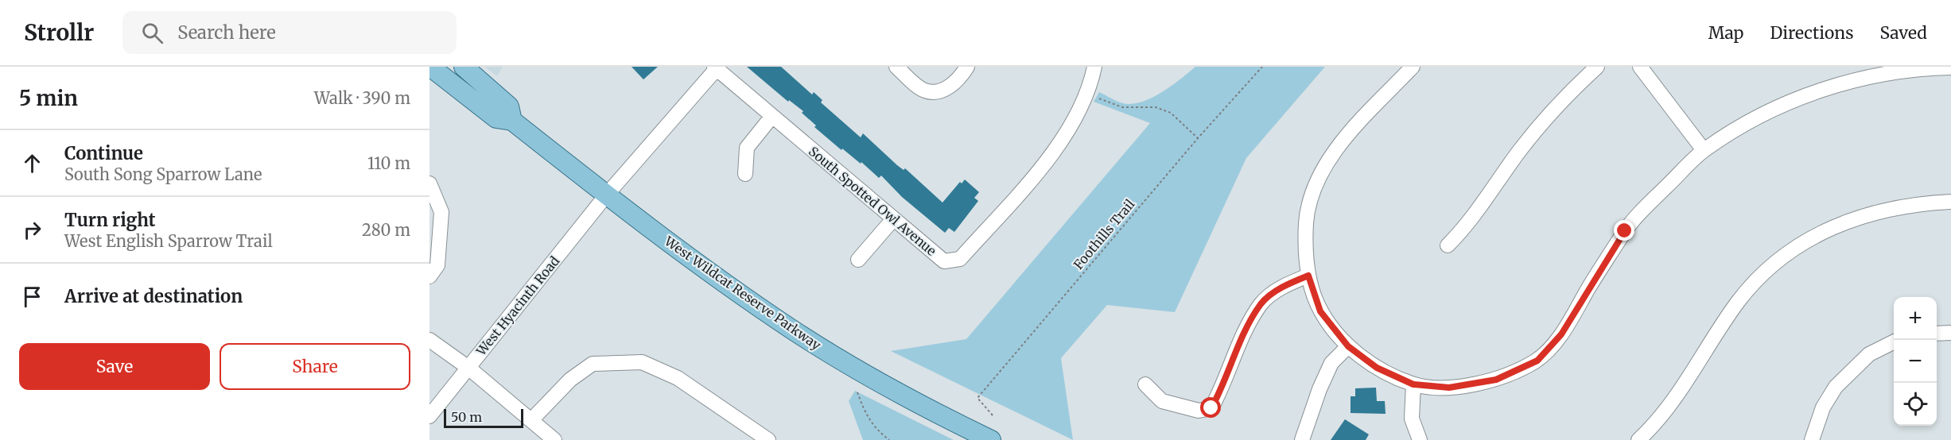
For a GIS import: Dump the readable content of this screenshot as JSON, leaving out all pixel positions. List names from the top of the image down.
{
  "streets": {
    "main road": ["West Wildcat Reserve Parkway"],
    "street": ["South Spotted Owl Avenue", "West Hyacinth Road"],
    "path": ["Foothills Trail"]
  },
  "crossings": [
    ["South Spotted Owl Avenue", "West Wildcat Reserve Parkway"],
    ["South Spotted Owl Avenue", "West Hyacinth Road"],
    ["West Wildcat Reserve Parkway", "West Hyacinth Road"]
  ],
  "scale_bar": "50 m",
  "page": {
    "header": "Strollr",
    "search": "Search here",
    "nav": ["Map", "Directions", "Saved"],
    "heading": ["5 min", "Walk · 390 m"],
    "list": [
      ["Continue", "South Song Sparrow Lane", "110 m"],
      ["Turn right", "West English Sparrow Trail", "280 m"],
      "Arrive at destination"
    ],
    "map_buttons": ["+", "−"],
    "buttons": ["Save", "Share"],
    "scale": "50 m"
  }
}
